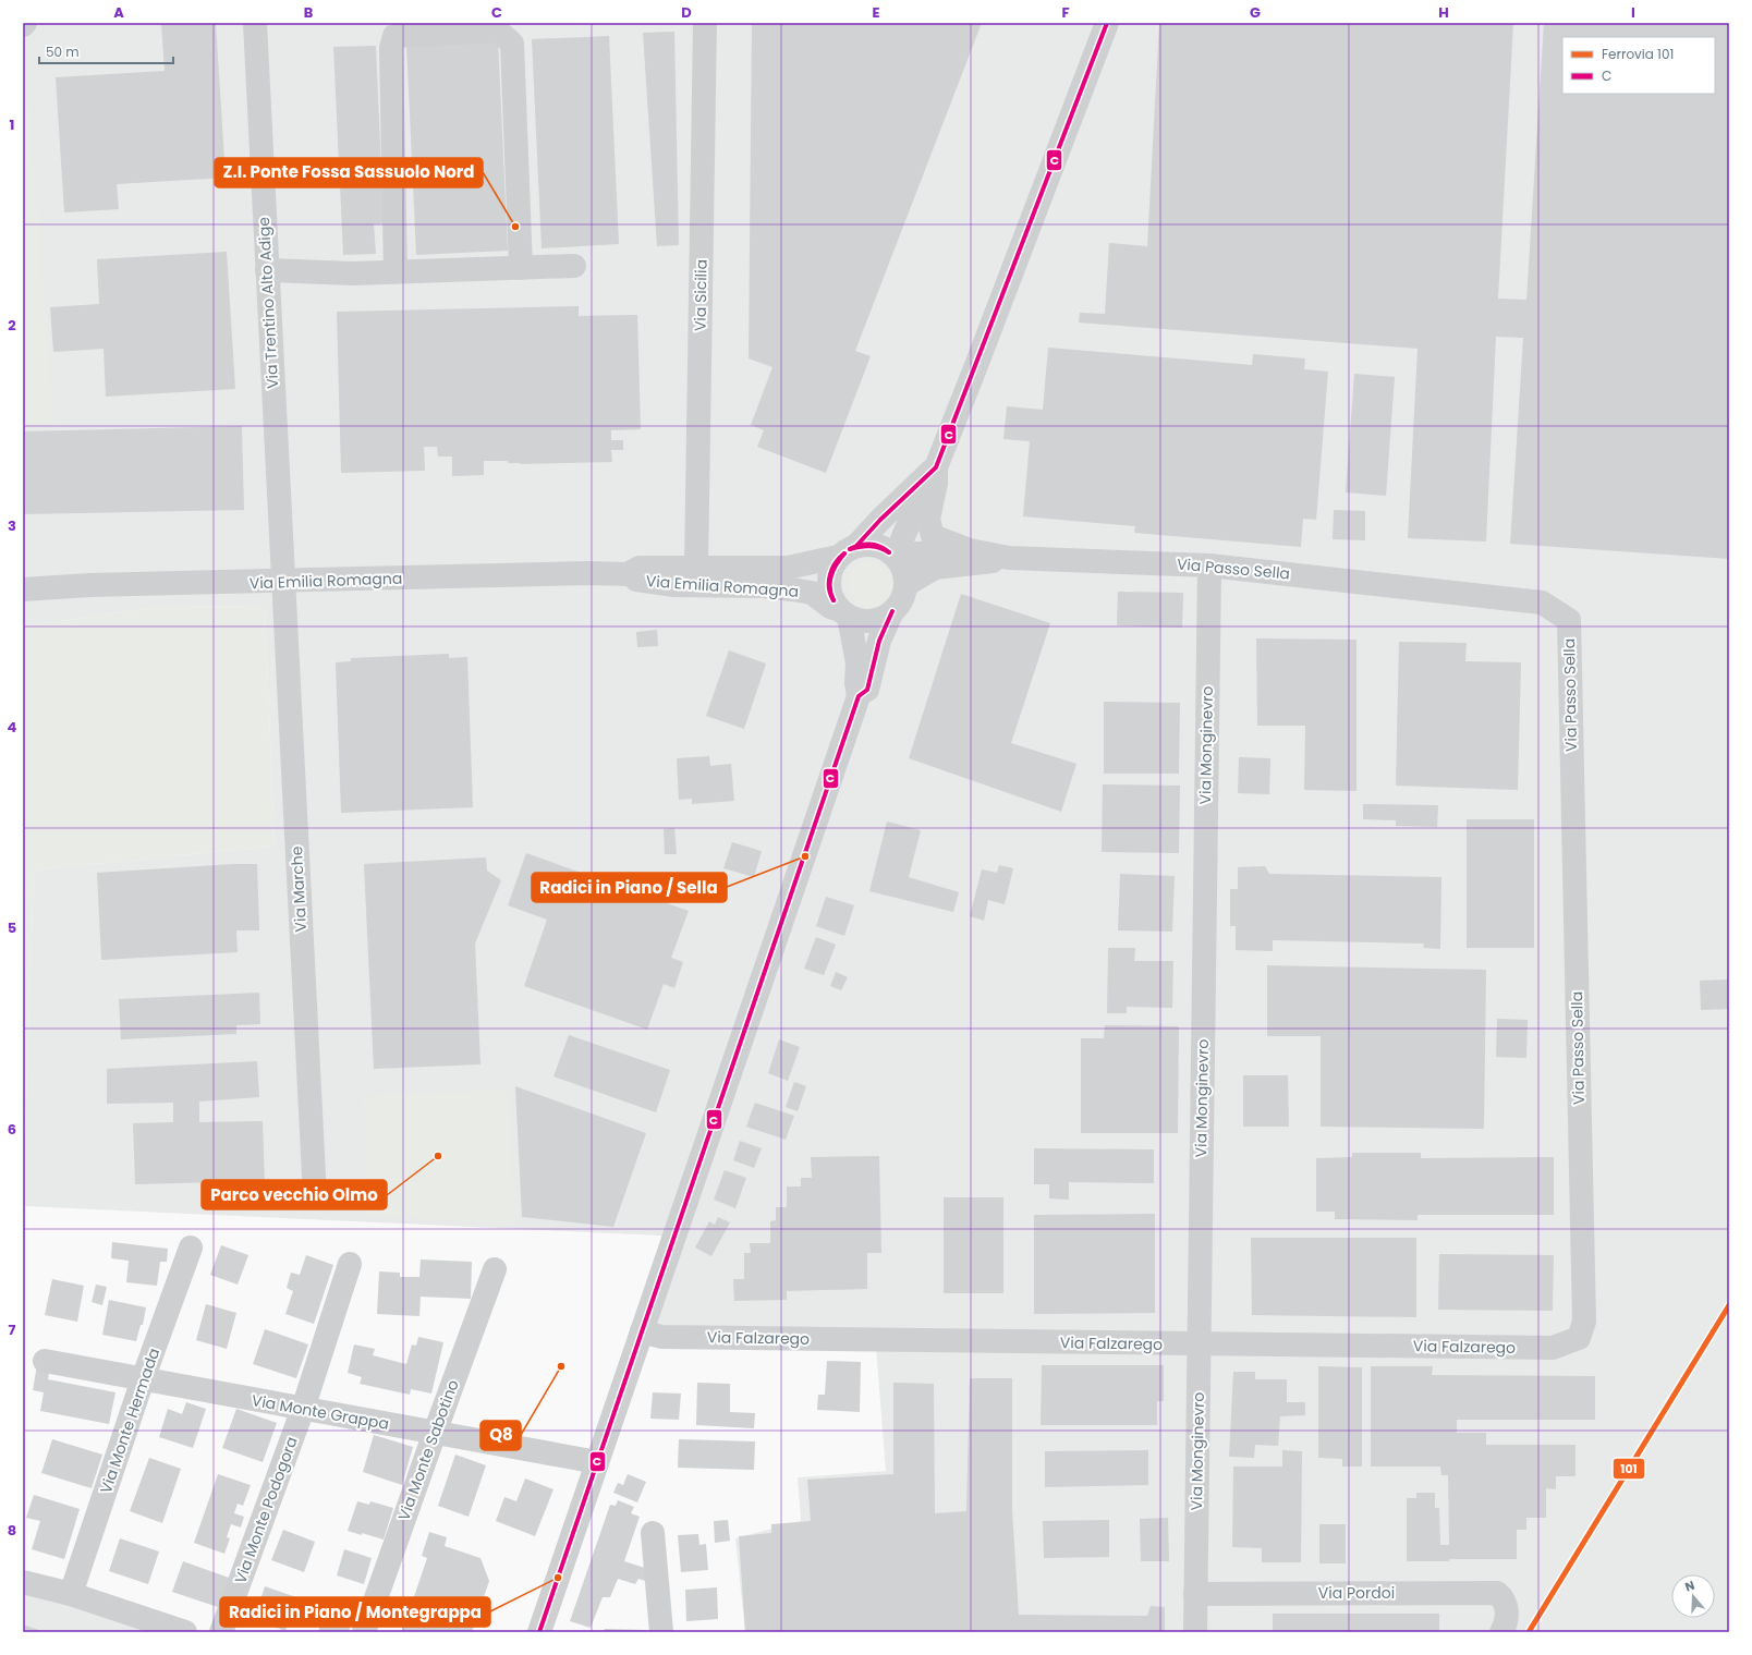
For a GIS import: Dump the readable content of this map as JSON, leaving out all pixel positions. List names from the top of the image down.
{
  "streets": {
    "street": [
      "Via Sicilia",
      "Via Trentino Alto Adige",
      "Via Passo Sella",
      "Via Emilia Romagna",
      "Via Monginevro",
      "Via Marche",
      "Via Falzarego",
      "Via Monte Grappa",
      "Via Monte Hermada",
      "Via Monte Sabotino",
      "Via Monte Podogora",
      "Via Pordoi"
    ]
  },
  "crossings": [
    ["Via Sicilia", "Via Emilia Romagna"],
    ["Via Trentino Alto Adige", "Via Emilia Romagna"],
    ["Via Trentino Alto Adige", "Via Marche"],
    ["Via Passo Sella", "Via Emilia Romagna"],
    ["Via Passo Sella", "Via Monginevro"],
    ["Via Passo Sella", "Via Falzarego"],
    ["Via Emilia Romagna", "Via Marche"],
    ["Via Monginevro", "Via Falzarego"],
    ["Via Monginevro", "Via Pordoi"],
    ["Via Monte Grappa", "Via Monte Hermada"],
    ["Via Monte Grappa", "Via Monte Sabotino"],
    ["Via Monte Grappa", "Via Monte Podogora"]
  ],
  "places": [
    "Z.I. Ponte Fossa Sassuolo Nord",
    "Radici in Piano / Sella",
    "Parco vecchio Olmo",
    "Q8",
    "Radici in Piano / Montegrappa"
  ],
  "lines": ["transit line C", "rail line 101"],
  "legend": ["Ferrovia 101", "C"],
  "scale_bar": "50 m",
  "north": "top",
  "grid": {
    "columns": [
      "A",
      "B",
      "C",
      "D",
      "E",
      "F",
      "G",
      "H",
      "I"
    ],
    "rows": [
      "1",
      "2",
      "3",
      "4",
      "5",
      "6",
      "7",
      "8"
    ]
  }
}
